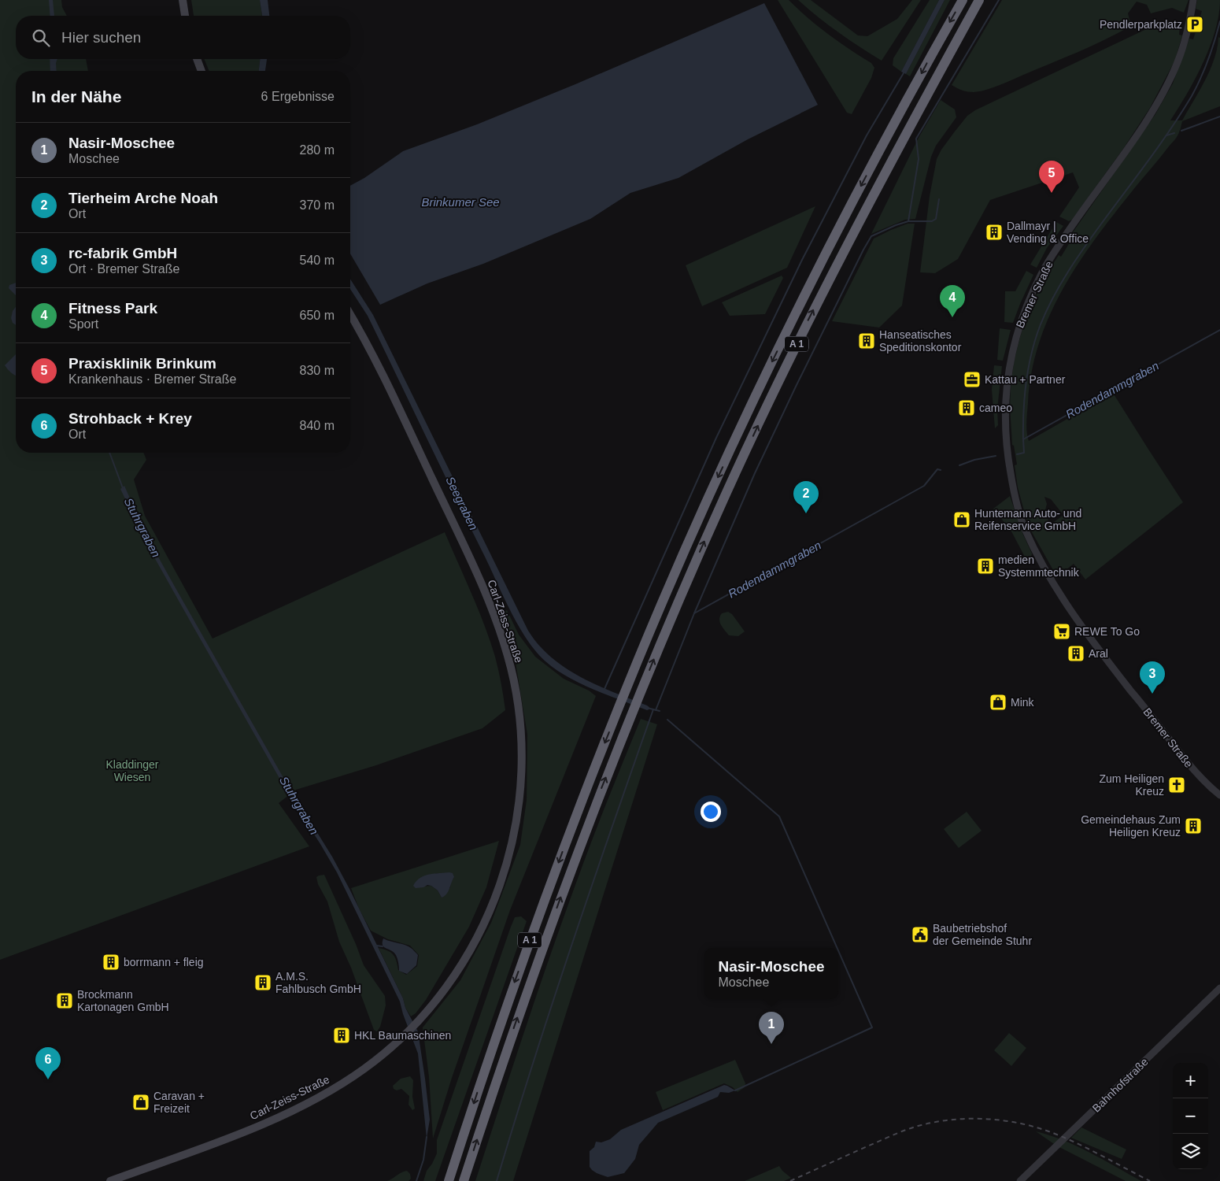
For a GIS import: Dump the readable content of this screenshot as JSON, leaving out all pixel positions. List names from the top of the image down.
{
  "streets": {
    "highway": ["A 1"],
    "main road": ["Carl-Zeiss-Straße"],
    "street": ["Bremer Straße", "Bahnhofstraße"]
  },
  "water": [
    "Brinkumer See",
    "Rodendammgraben",
    "Seegraben",
    "Stuhrgraben"
  ],
  "parks": ["Kladdinger Wiesen"],
  "places": {
    "parking": ["Pendlerparkplatz"],
    "building": [
      "Dallmayr | Vending & Office",
      "Hanseatisches Speditionskontor",
      "cameo",
      "medien Systemmtechnik",
      "Aral",
      "Gemeindehaus Zum Heiligen Kreuz",
      "borrmann + fleig",
      "A.M.S. Fahlbusch GmbH",
      "Brockmann Kartonagen GmbH",
      "HKL Baumaschinen"
    ],
    "office": ["Kattau + Partner"],
    "shop": ["Huntemann Auto- und Reifenservice GmbH", "Mink", "Caravan + Freizeit"],
    "supermarket": ["REWE To Go"],
    "church": ["Zum Heiligen Kreuz"],
    "public building": ["Baubetriebshof der Gemeinde Stuhr"]
  },
  "page": {
    "search": "Hier suchen",
    "heading": ["In der Nähe", "6 Ergebnisse"],
    "list": [
      {
        "mark": "1",
        "name": "Nasir-Moschee",
        "note": "Moschee",
        "value": "280 m"
      },
      {
        "mark": "2",
        "name": "Tierheim Arche Noah",
        "note": "Ort",
        "value": "370 m"
      },
      {
        "mark": "3",
        "name": "rc-fabrik GmbH",
        "note": "Ort · Bremer Straße",
        "value": "540 m"
      },
      {
        "mark": "4",
        "name": "Fitness Park",
        "note": "Sport",
        "value": "650 m"
      },
      {
        "mark": "5",
        "name": "Praxisklinik Brinkum",
        "note": "Krankenhaus · Bremer Straße",
        "value": "830 m"
      },
      {
        "mark": "6",
        "name": "Strohback + Krey",
        "note": "Ort",
        "value": "840 m"
      }
    ],
    "pins": [
      "5",
      "4",
      "2",
      "3",
      "1",
      "6"
    ],
    "popup": ["Nasir-Moschee", "Moschee"],
    "map_buttons": ["+", "−"]
  }
}
